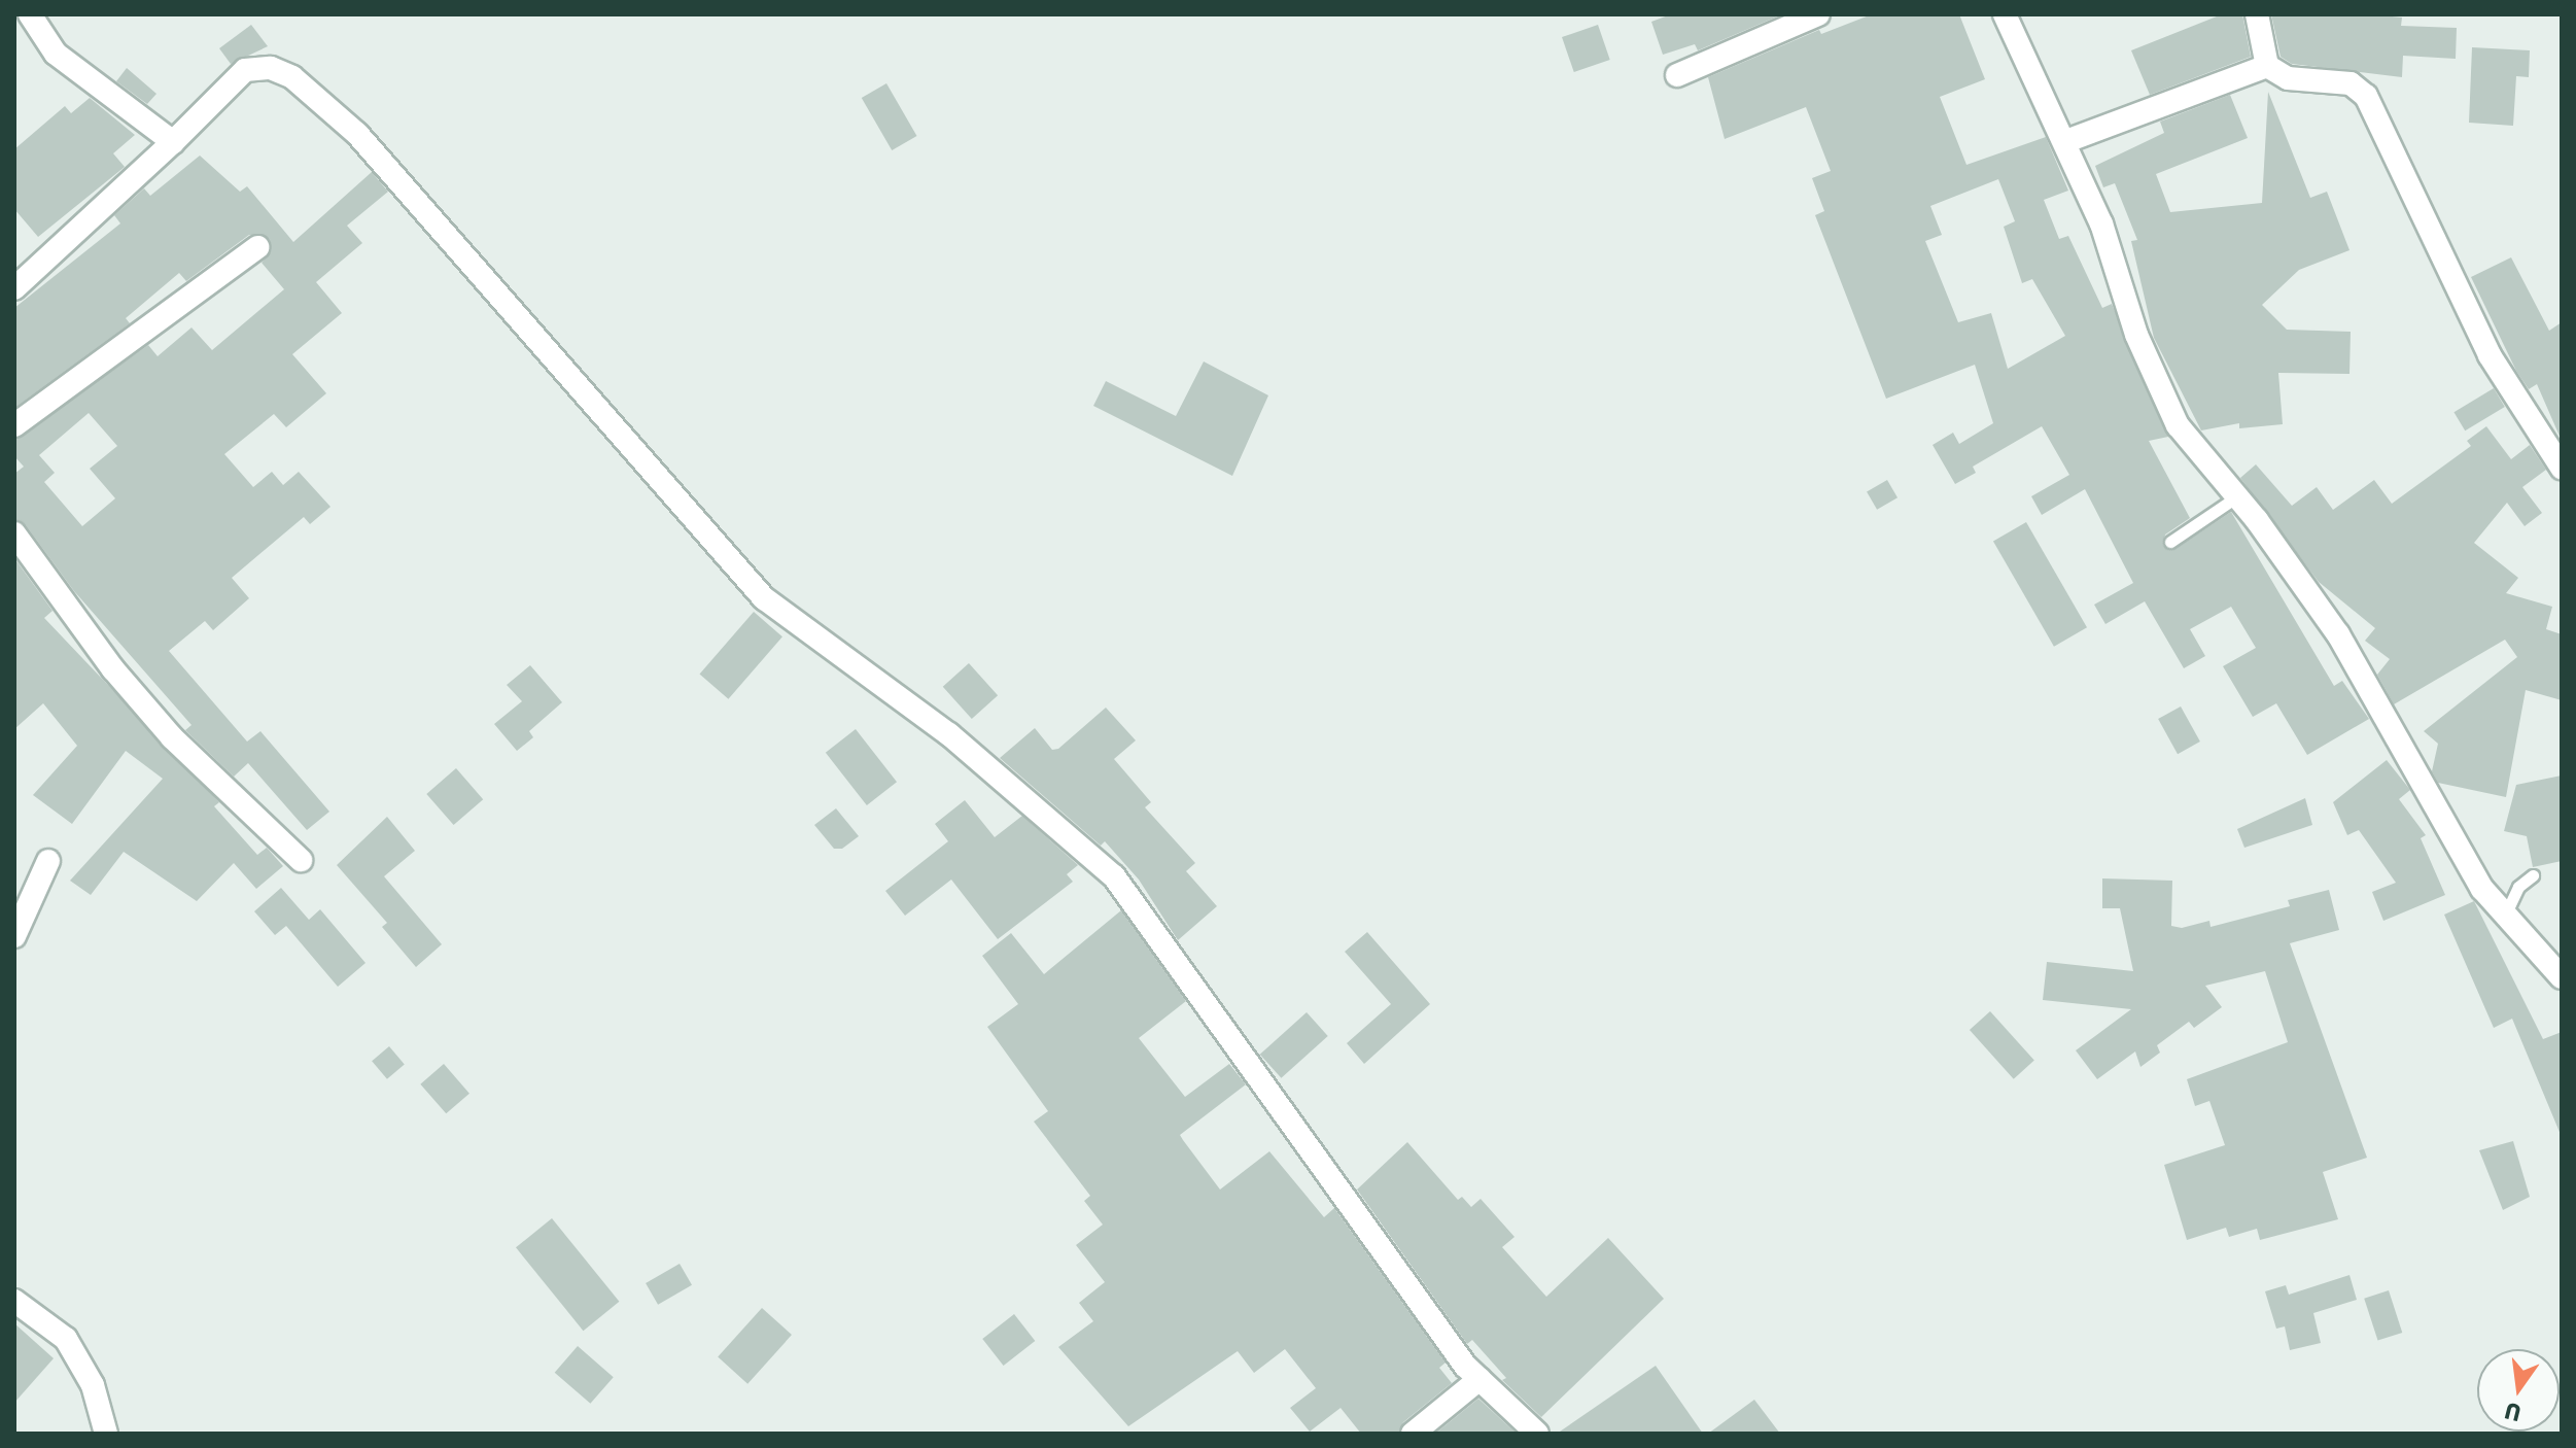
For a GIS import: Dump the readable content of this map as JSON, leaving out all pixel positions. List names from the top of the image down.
{
  "north": "bottom"
}
